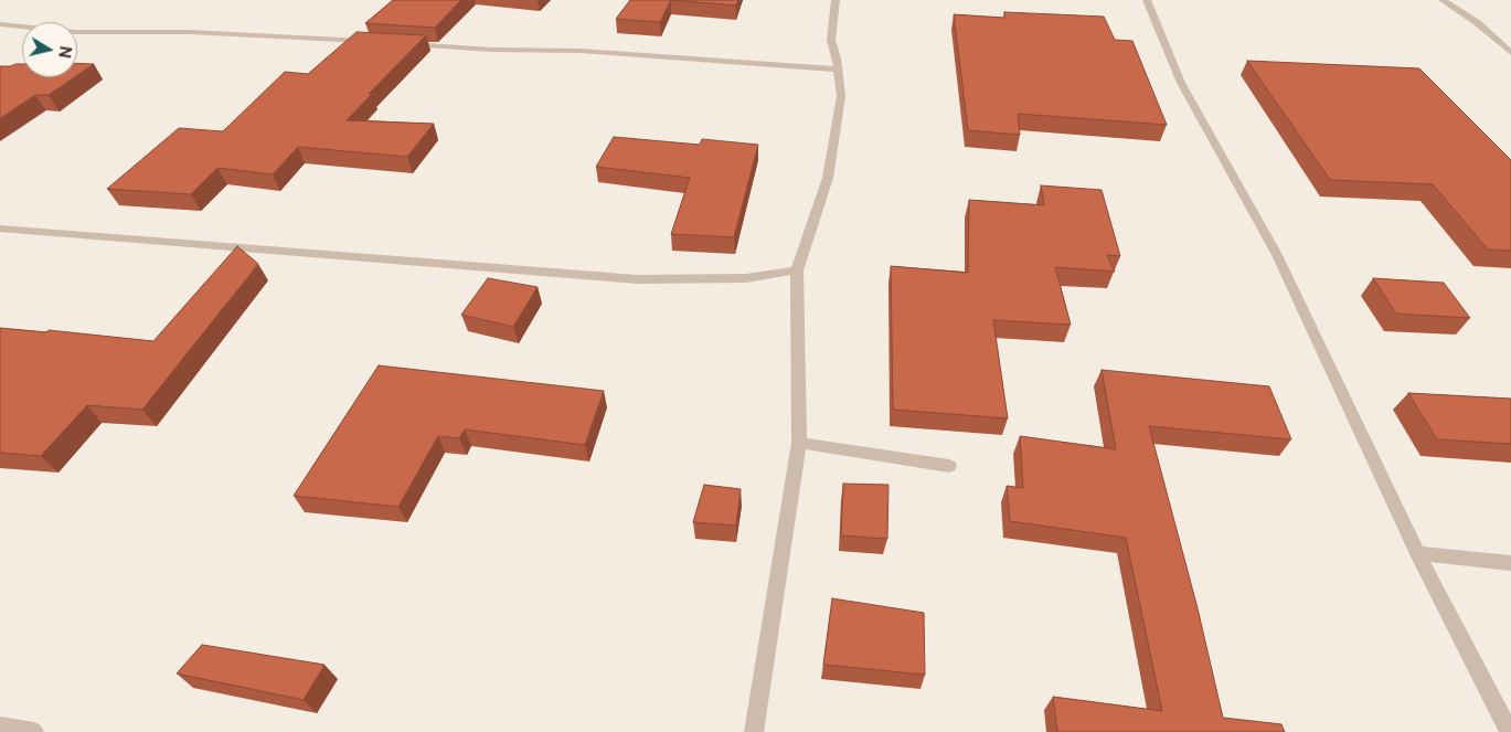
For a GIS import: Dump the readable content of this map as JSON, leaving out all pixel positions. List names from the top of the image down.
{
  "north": "right"
}
